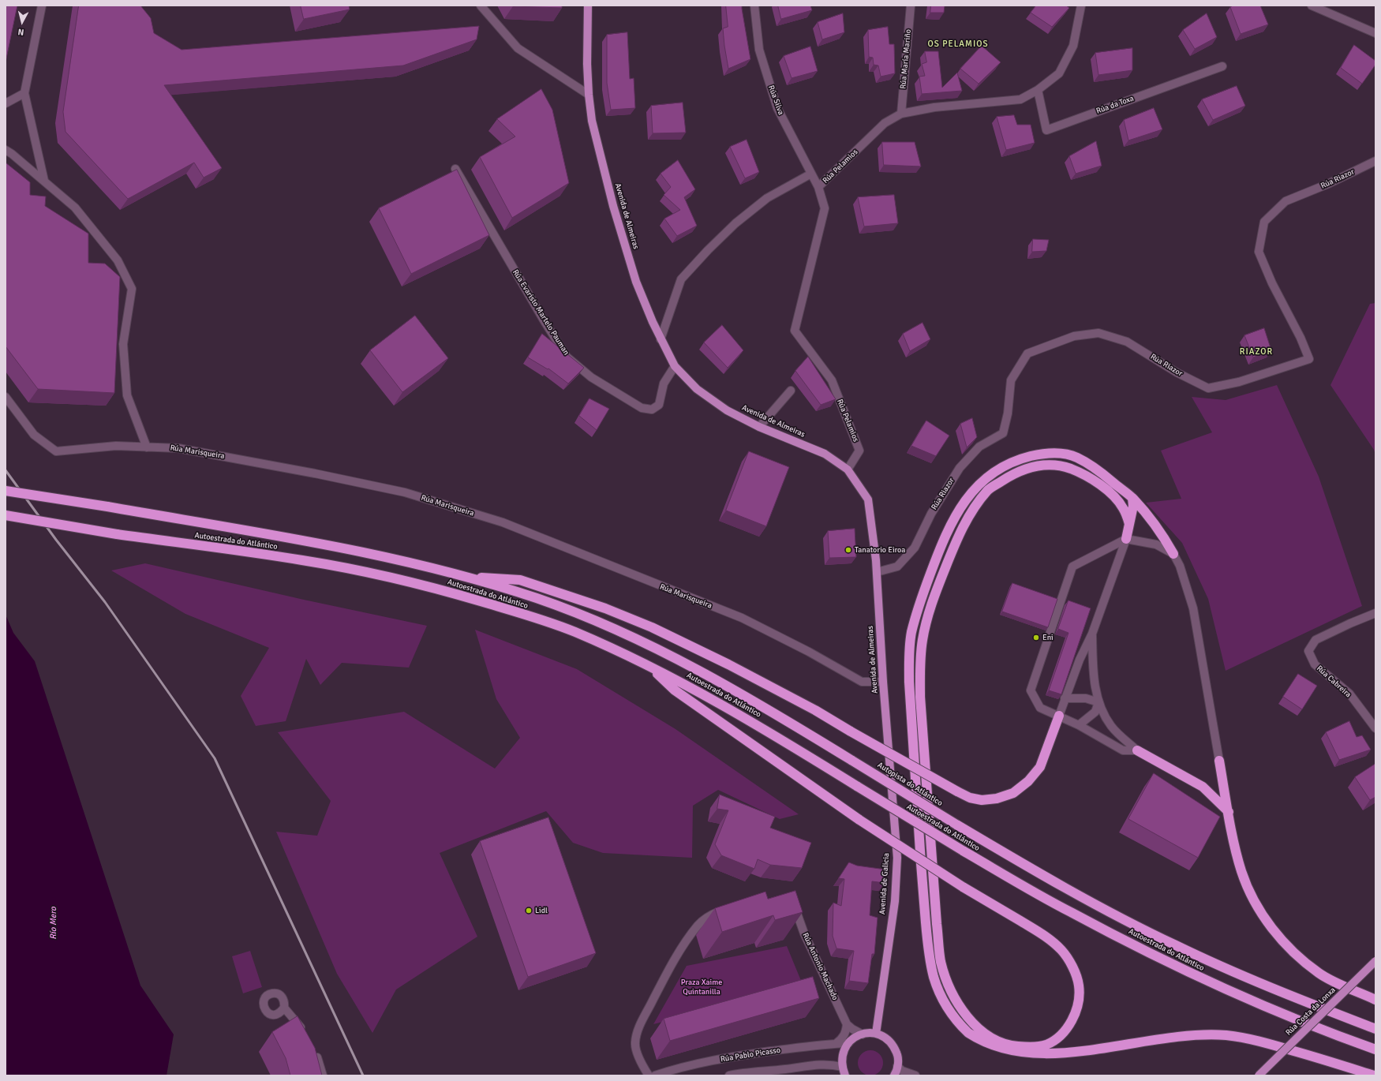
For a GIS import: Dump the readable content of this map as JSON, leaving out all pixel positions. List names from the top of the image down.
{
  "streets": {
    "highway": ["Autoestrada do Atlántico", "Autopista do Atlántico"],
    "main road": ["Avenida de Almeiras", "Avenida de Galicia", "Rúa Costa da Lonxa"],
    "street": [
      "Rúa María Mariño",
      "Rúa Silva",
      "Rúa da Toxa",
      "Rúa Pelamios",
      "Rúa Riazor",
      "Rúa Evaristo Martelo Pauman",
      "Rúa Marisqueira",
      "Rúa Cabreira",
      "Rúa Antonio Machado",
      "Rúa Pablo Picasso"
    ]
  },
  "crossings": [
    ["Rúa María Mariño", "Rúa Pelamios"],
    ["Rúa Silva", "Rúa Pelamios"],
    ["Rúa da Toxa", "Rúa Pelamios"],
    ["Rúa Pelamios", "Avenida de Almeiras"],
    ["Rúa Riazor", "Avenida de Almeiras"],
    ["Avenida de Almeiras", "Rúa Evaristo Martelo Pauman"],
    ["Avenida de Almeiras", "Rúa Marisqueira"],
    ["Avenida de Almeiras", "Avenida de Galicia"],
    ["Autoestrada do Atlántico", "Autopista do Atlántico"]
  ],
  "districts": ["OS PELAMIOS", "RIAZOR"],
  "water": ["Río Mero"],
  "parks": ["Praza Xaime Quintanilla"],
  "places": ["Tanatorio Eiroa", "Eni", "Lidl"],
  "north": "bottom"
}
